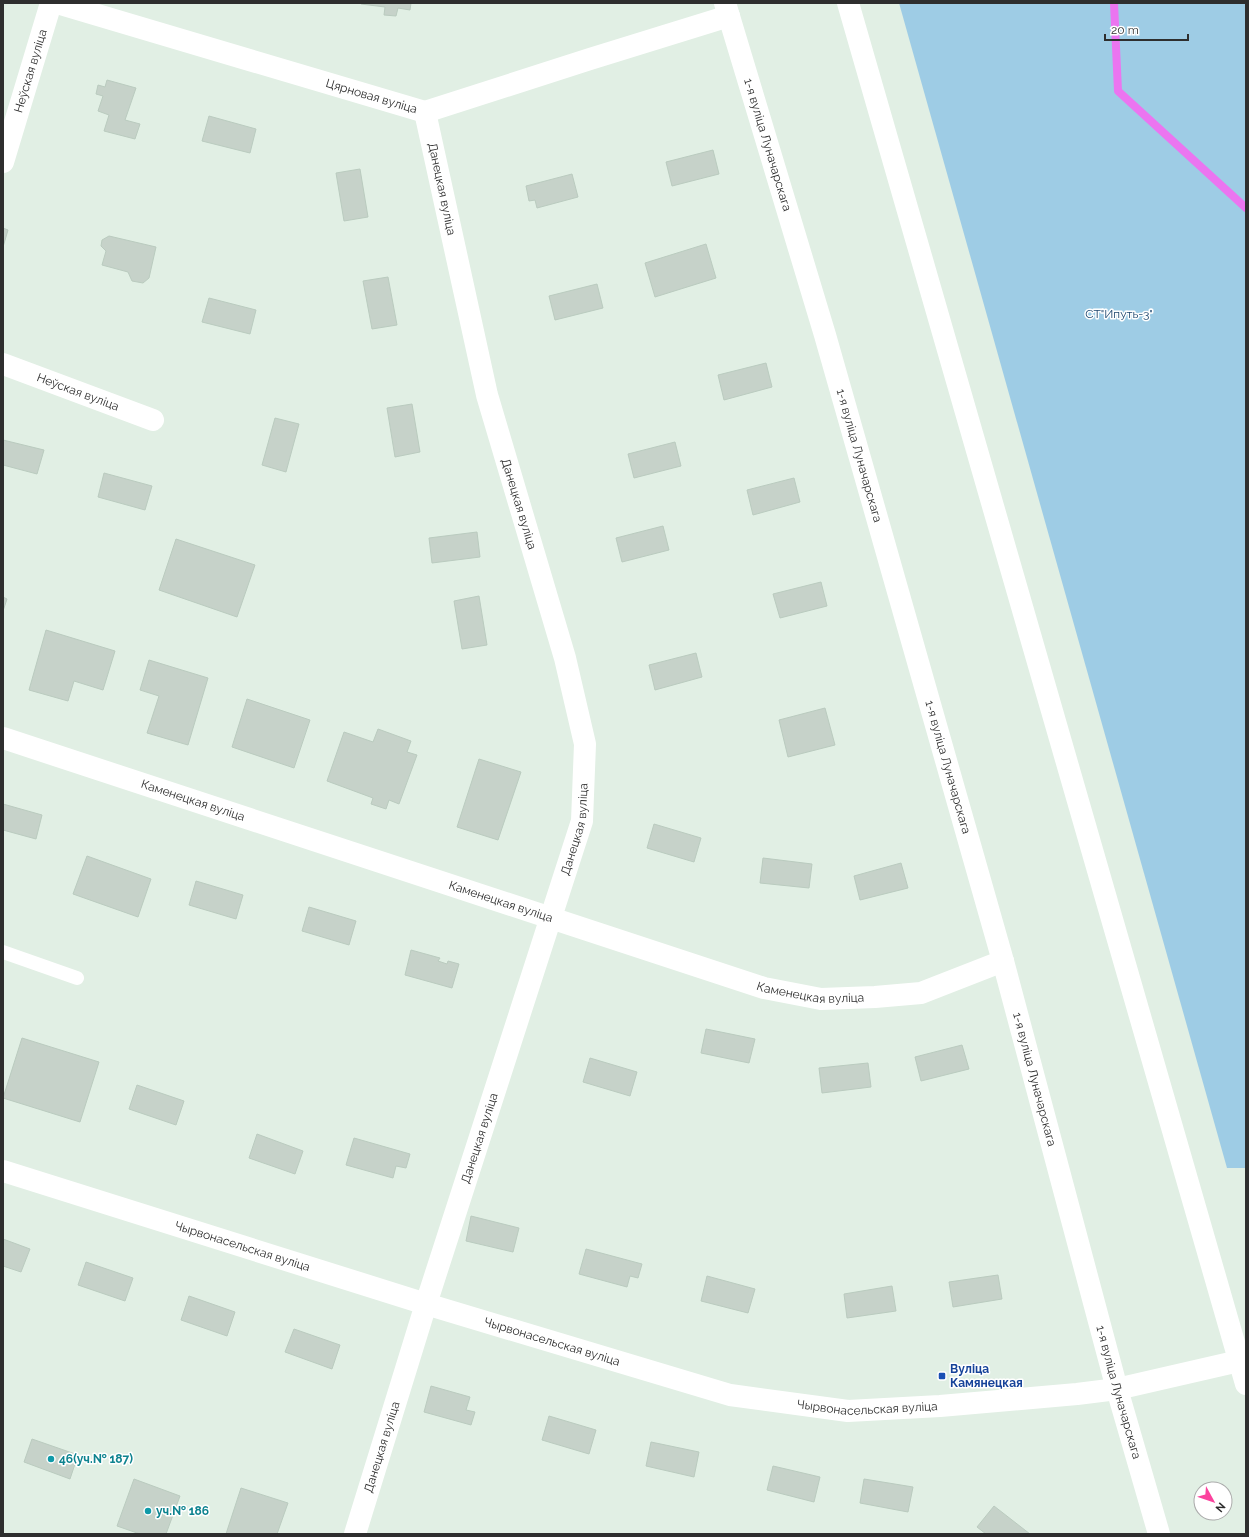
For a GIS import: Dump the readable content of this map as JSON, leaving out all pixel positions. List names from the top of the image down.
{
  "streets": {
    "street": [
      "Неўская вуліца",
      "Цярновая вуліца",
      "1-я вуліца Луначарскага",
      "Данецкая вуліца",
      "Каменецкая вуліца",
      "Чырвонасельская вуліца"
    ]
  },
  "crossings": [
    ["Цярновая вуліца", "1-я вуліца Луначарскага"],
    ["Цярновая вуліца", "Данецкая вуліца"],
    ["1-я вуліца Луначарскага", "Каменецкая вуліца"],
    ["1-я вуліца Луначарскага", "Чырвонасельская вуліца"],
    ["Данецкая вуліца", "Каменецкая вуліца"],
    ["Данецкая вуліца", "Чырвонасельская вуліца"]
  ],
  "parks": ["СТ\"Ипуть-3\""],
  "places": {
    "transit": ["Вуліца Камянецкая"],
    "other": ["46(уч.№ 187)", "уч.№ 186"]
  },
  "scale_bar": "20 m",
  "north": "bottom right"
}
